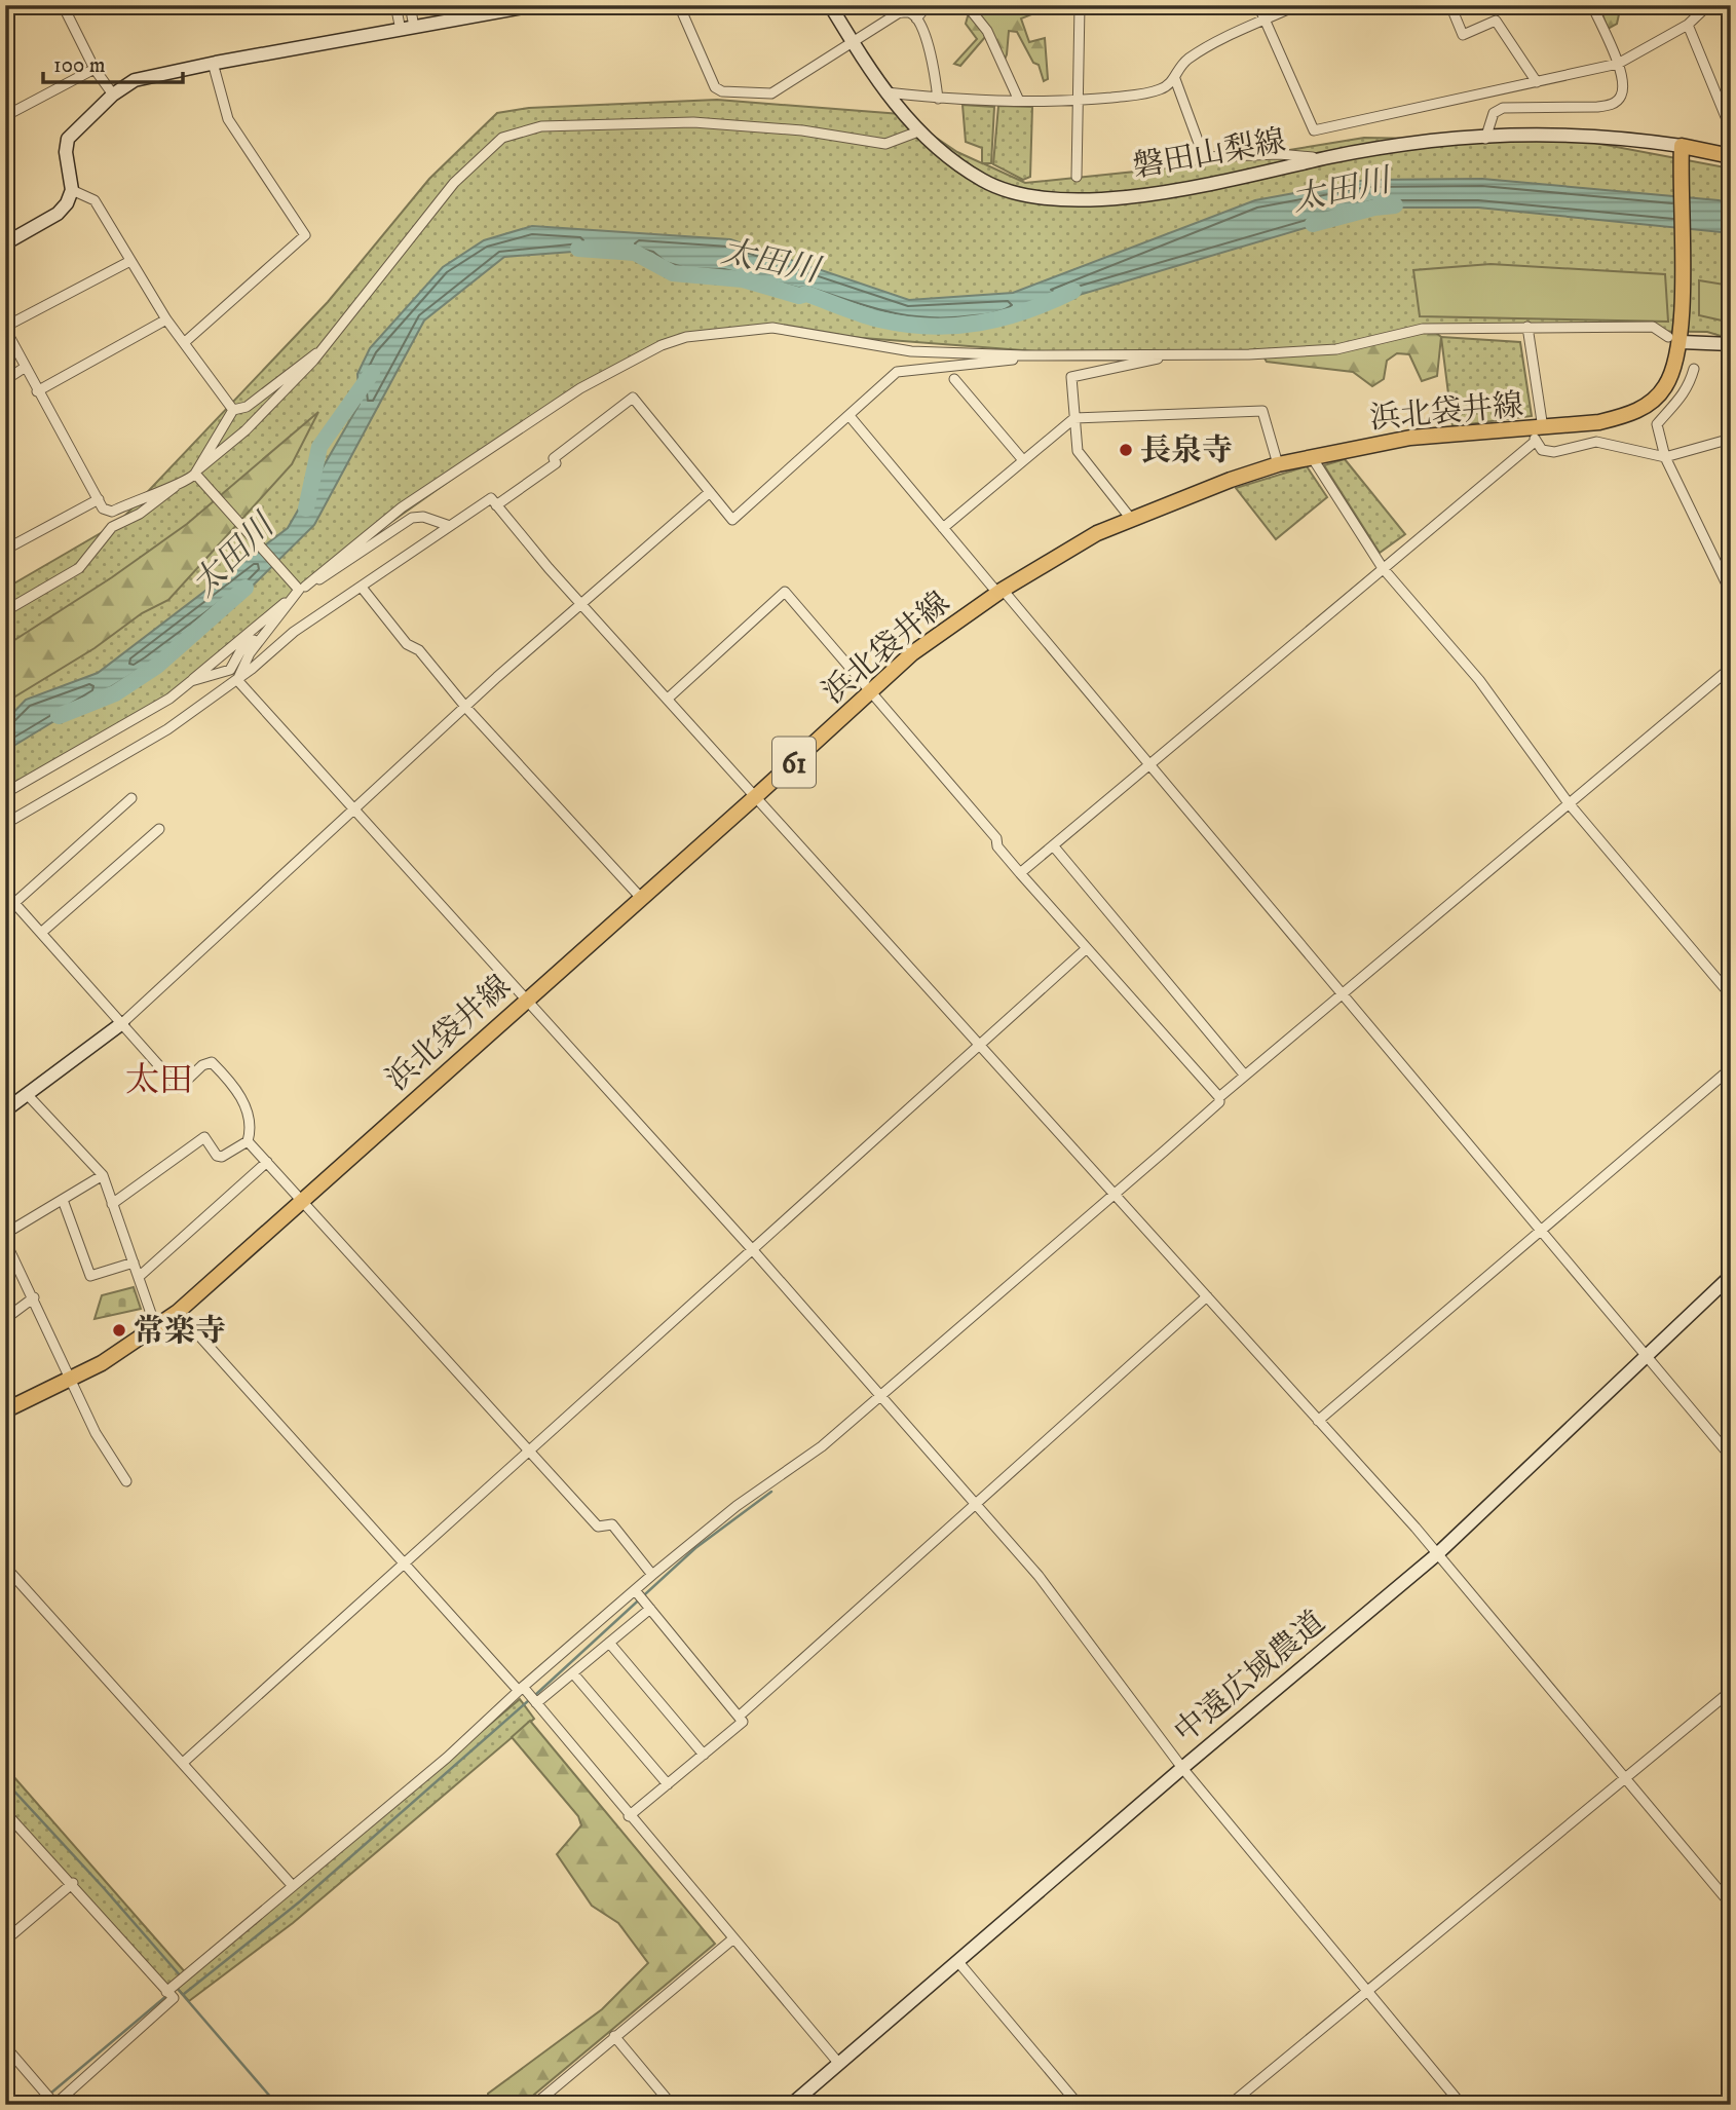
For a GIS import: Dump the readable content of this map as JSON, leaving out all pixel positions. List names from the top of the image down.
{
  "streets": {
    "main road": ["浜北袋井線", "61"],
    "street": ["磐田山梨線", "中遠広域農道"]
  },
  "crossings": [
    ["磐田山梨線", "浜北袋井線"]
  ],
  "districts": ["太田"],
  "water": ["太田川"],
  "places": ["長泉寺", "常楽寺"],
  "scale_bar": "100 m"
}
